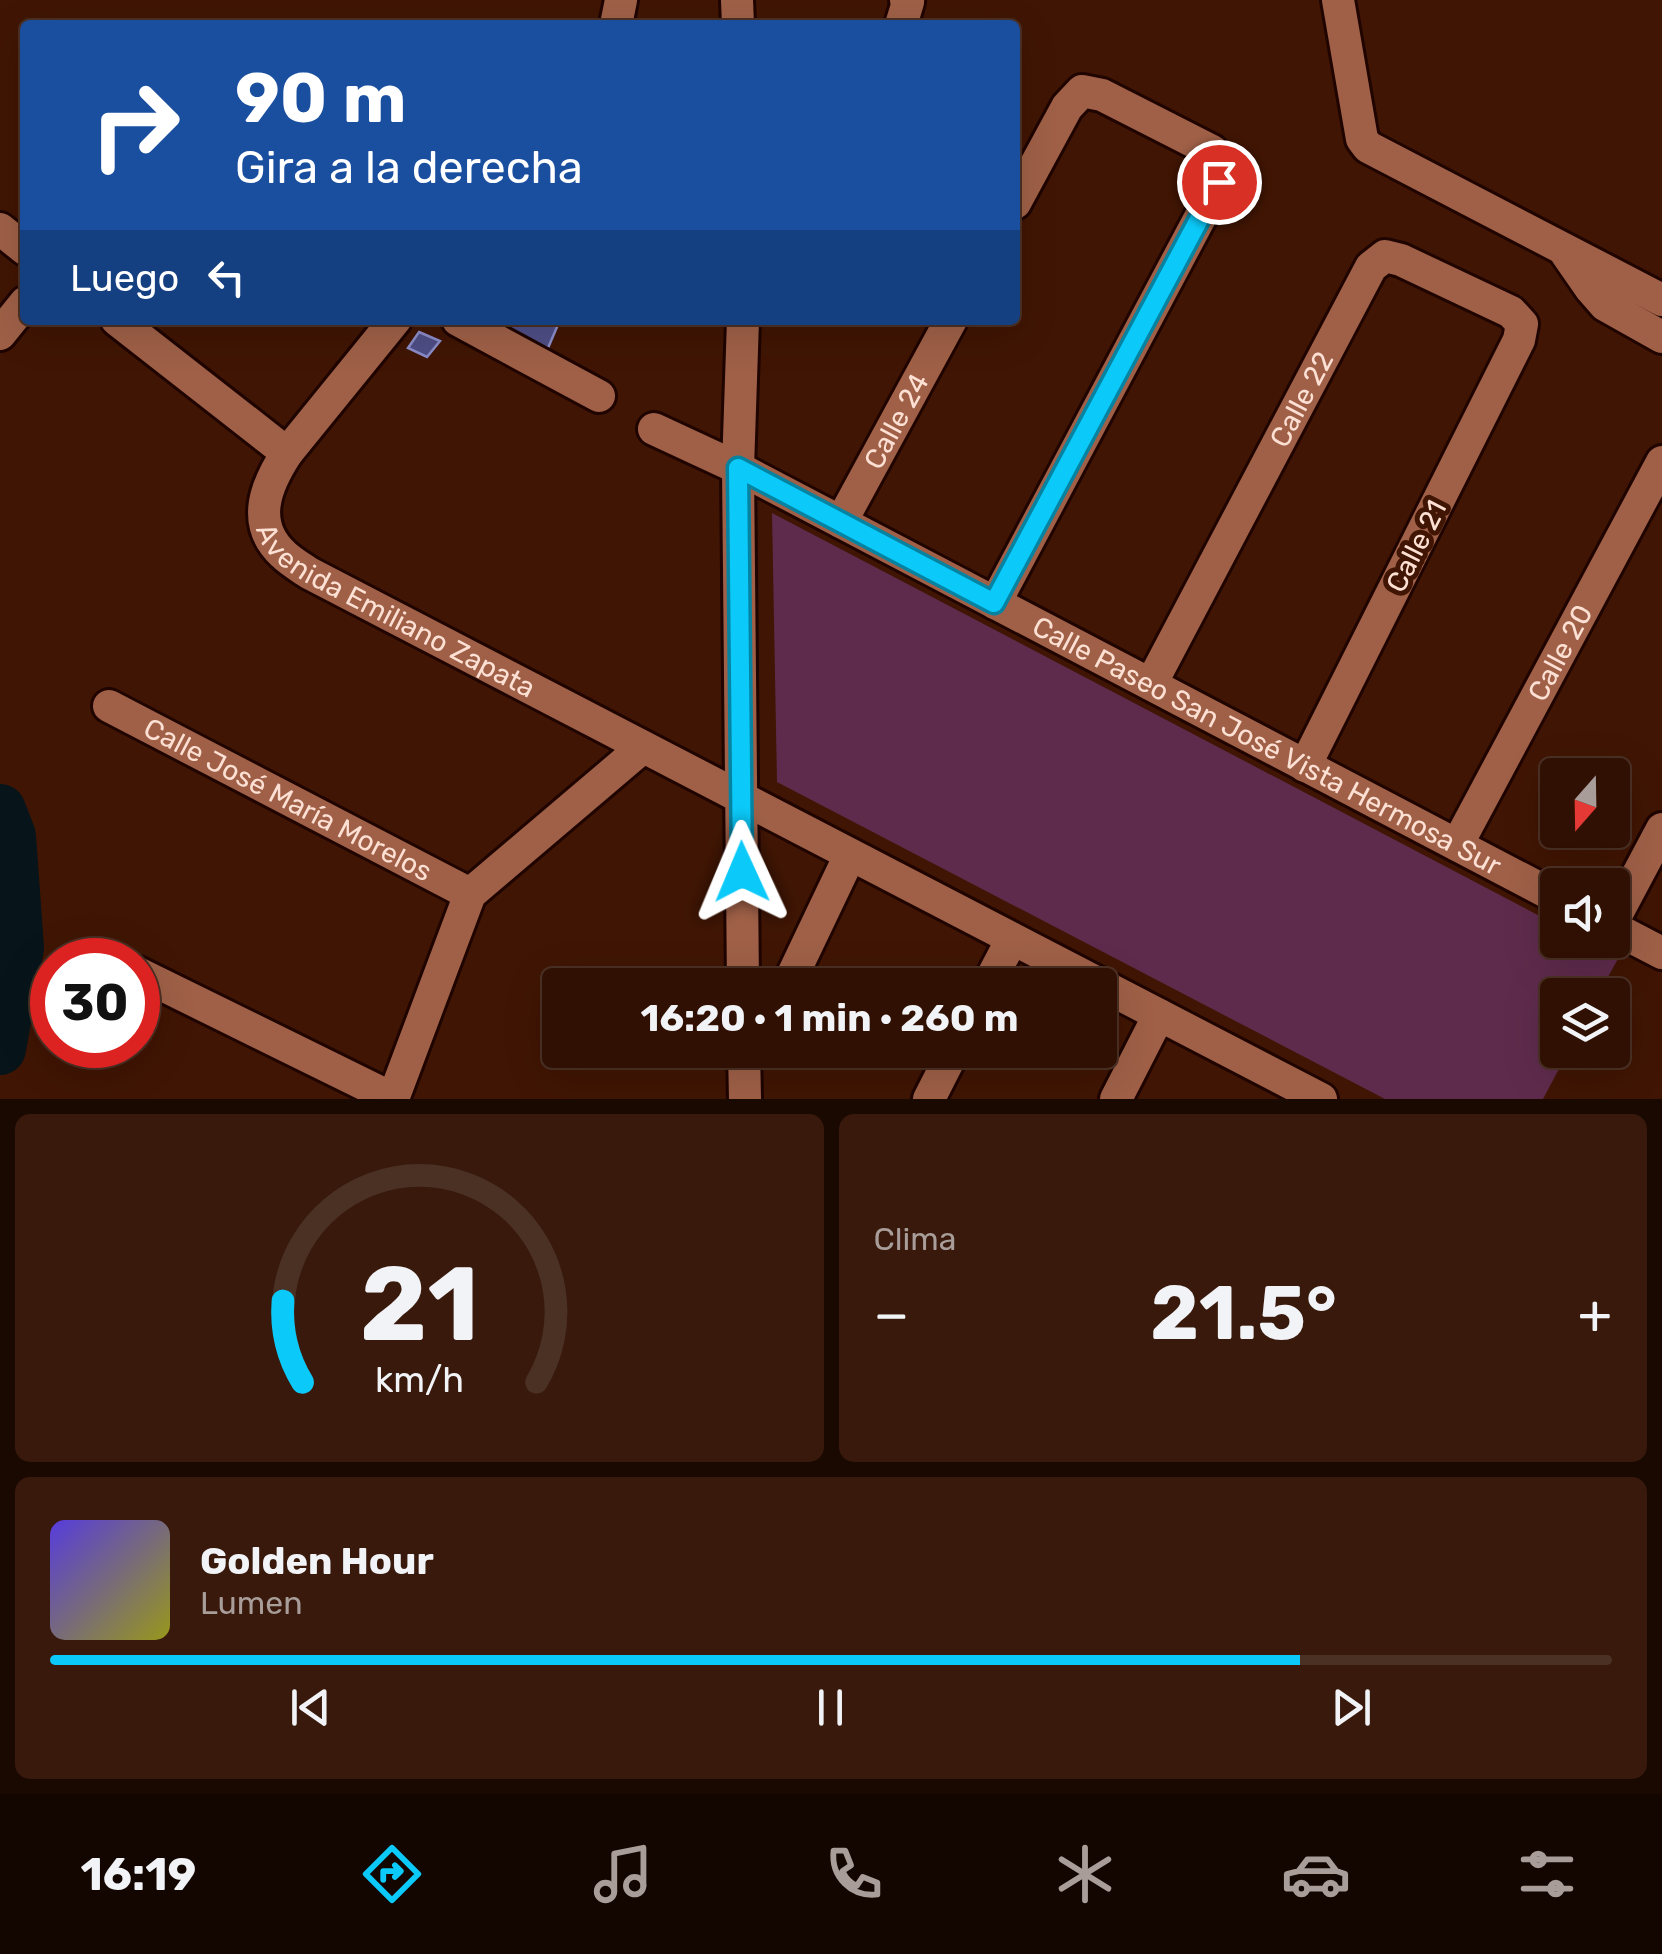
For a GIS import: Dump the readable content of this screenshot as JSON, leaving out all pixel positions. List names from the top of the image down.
{
  "streets": {
    "street": [
      "Calle 22",
      "Calle 24",
      "Calle 21",
      "Avenida Emiliano Zapata",
      "Calle 20",
      "Calle Paseo San José Vista Hermosa Sur",
      "Calle José María Morelos"
    ]
  },
  "crossings": [
    ["Calle 22", "Calle 21"],
    ["Calle 22", "Calle Paseo San José Vista Hermosa Sur"],
    ["Calle 24", "Calle Paseo San José Vista Hermosa Sur"],
    ["Calle 21", "Calle Paseo San José Vista Hermosa Sur"],
    ["Calle 20", "Calle Paseo San José Vista Hermosa Sur"]
  ],
  "north": "bottom",
  "page": {
    "turn": ["90 m", "Gira a la derecha"],
    "then": "Luego",
    "limit": "30",
    "trip": "16:20 · 1 min · 260 m",
    "tile": "Clima",
    "heat": ["−", "21.5°", "+"],
    "song": ["Golden Hour", "Lumen"],
    "tabs": "16:19",
    "gauge": ["21", "km/h"]
  }
}
